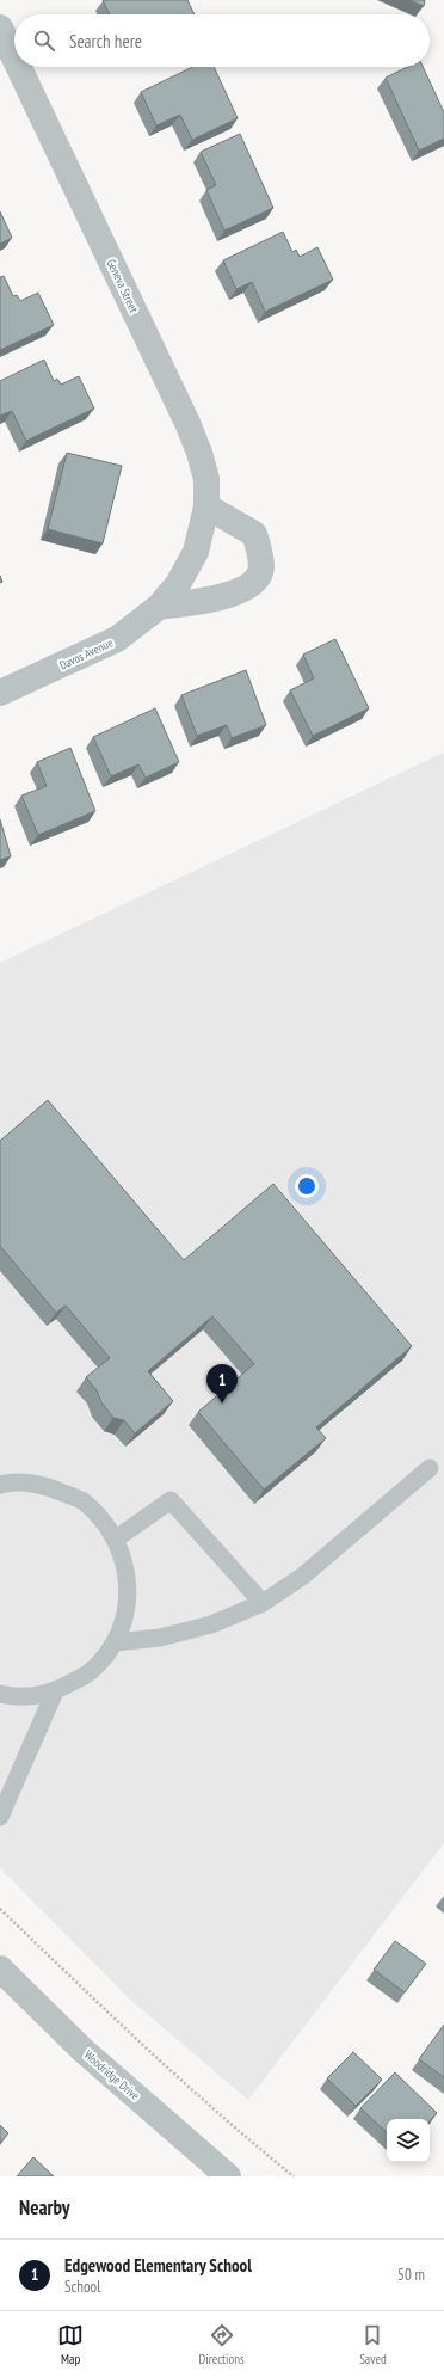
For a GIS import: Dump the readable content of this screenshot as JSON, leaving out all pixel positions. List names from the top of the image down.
{
  "streets": {
    "street": ["Geneva Street", "Davos Avenue", "Woodridge Drive"]
  },
  "crossings": [
    ["Geneva Street", "Davos Avenue"]
  ],
  "page": {
    "search": "Search here",
    "pins": "1",
    "heading": "Nearby",
    "list": [
      {
        "mark": "1",
        "name": "Edgewood Elementary School",
        "note": "School",
        "value": "50 m"
      }
    ],
    "nav": ["Map", "Directions", "Saved"]
  }
}
